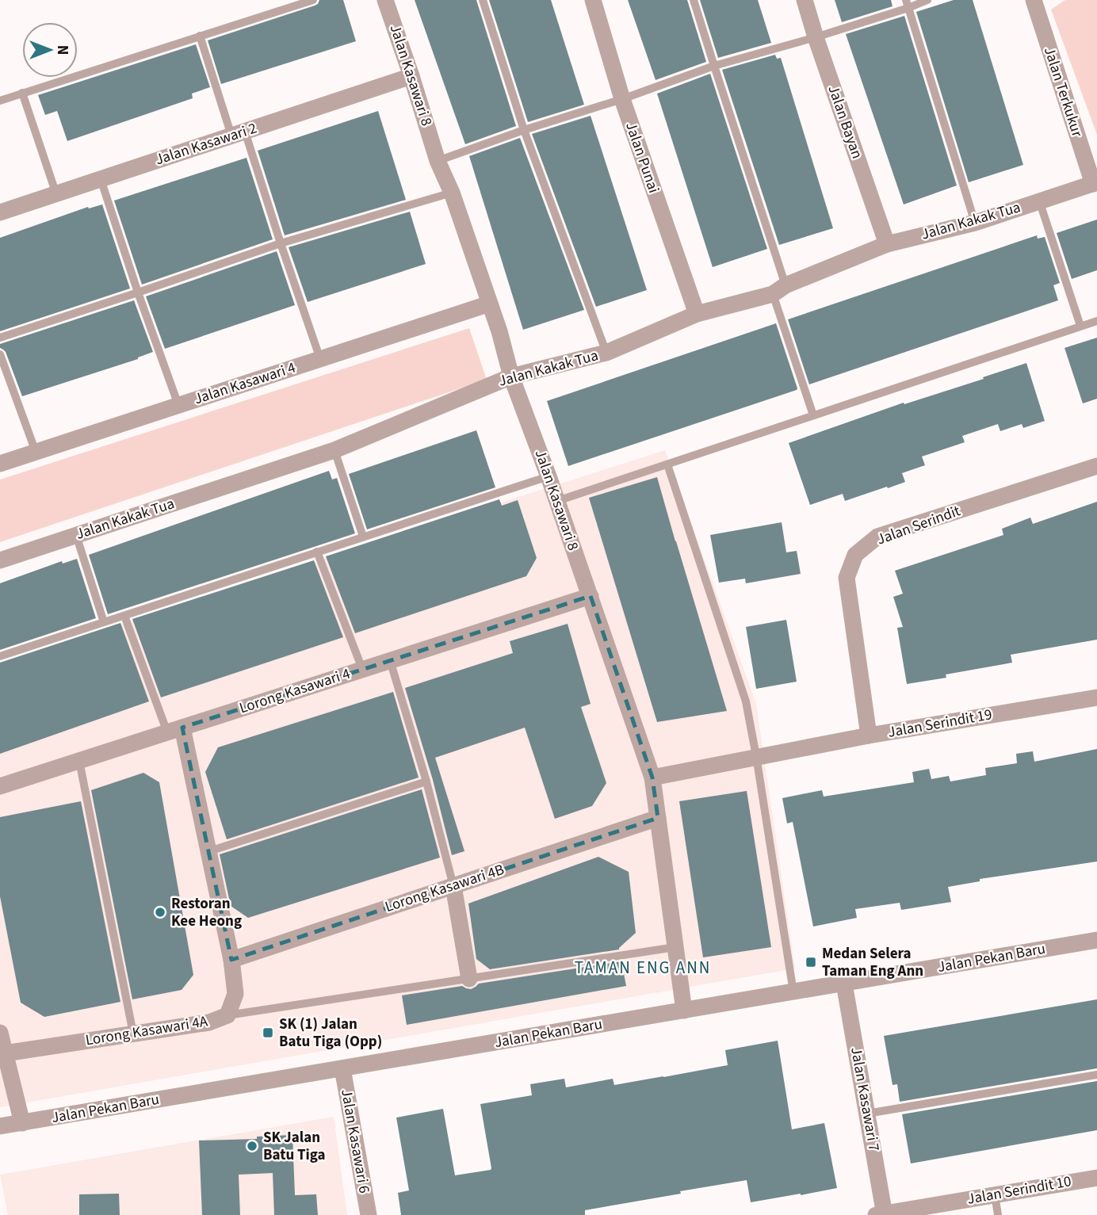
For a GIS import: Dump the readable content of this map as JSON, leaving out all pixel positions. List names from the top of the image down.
{
  "streets": {
    "street": [
      "Jalan Kasawari 8",
      "Jalan Terkukur",
      "Jalan Bayan",
      "Jalan Kasawari 2",
      "Jalan Punai",
      "Jalan Kakak Tua",
      "Jalan Kasawari 4",
      "Jalan Serindit",
      "Lorong Kasawari 4",
      "Jalan Serindit 19",
      "Lorong Kasawari 4B",
      "Jalan Pekan Baru",
      "Lorong Kasawari 4A",
      "Jalan Kasawari 7",
      "Jalan Kasawari 6",
      "Jalan Serindit 10"
    ]
  },
  "crossings": [
    ["Jalan Kasawari 8", "Jalan Kasawari 2"],
    ["Jalan Kasawari 8", "Jalan Kakak Tua"],
    ["Jalan Kasawari 8", "Jalan Kasawari 4"],
    ["Jalan Kasawari 8", "Lorong Kasawari 4"],
    ["Jalan Kasawari 8", "Jalan Serindit 19"],
    ["Jalan Kasawari 8", "Lorong Kasawari 4B"],
    ["Jalan Kasawari 8", "Jalan Pekan Baru"],
    ["Jalan Terkukur", "Jalan Kakak Tua"],
    ["Jalan Bayan", "Jalan Kakak Tua"],
    ["Jalan Punai", "Jalan Kakak Tua"],
    ["Jalan Serindit", "Jalan Serindit 19"],
    ["Lorong Kasawari 4", "Lorong Kasawari 4A"],
    ["Lorong Kasawari 4B", "Lorong Kasawari 4A"],
    ["Jalan Pekan Baru", "Jalan Kasawari 7"],
    ["Jalan Pekan Baru", "Jalan Kasawari 6"],
    ["Jalan Kasawari 7", "Jalan Serindit 10"]
  ],
  "districts": ["TAMAN ENG ANN"],
  "places": {
    "other": ["Restoran Kee Heong", "SK Jalan Batu Tiga"],
    "transit": ["Medan Selera Taman Eng Ann", "SK (1) Jalan Batu Tiga (Opp)"]
  },
  "north": "right"
}
